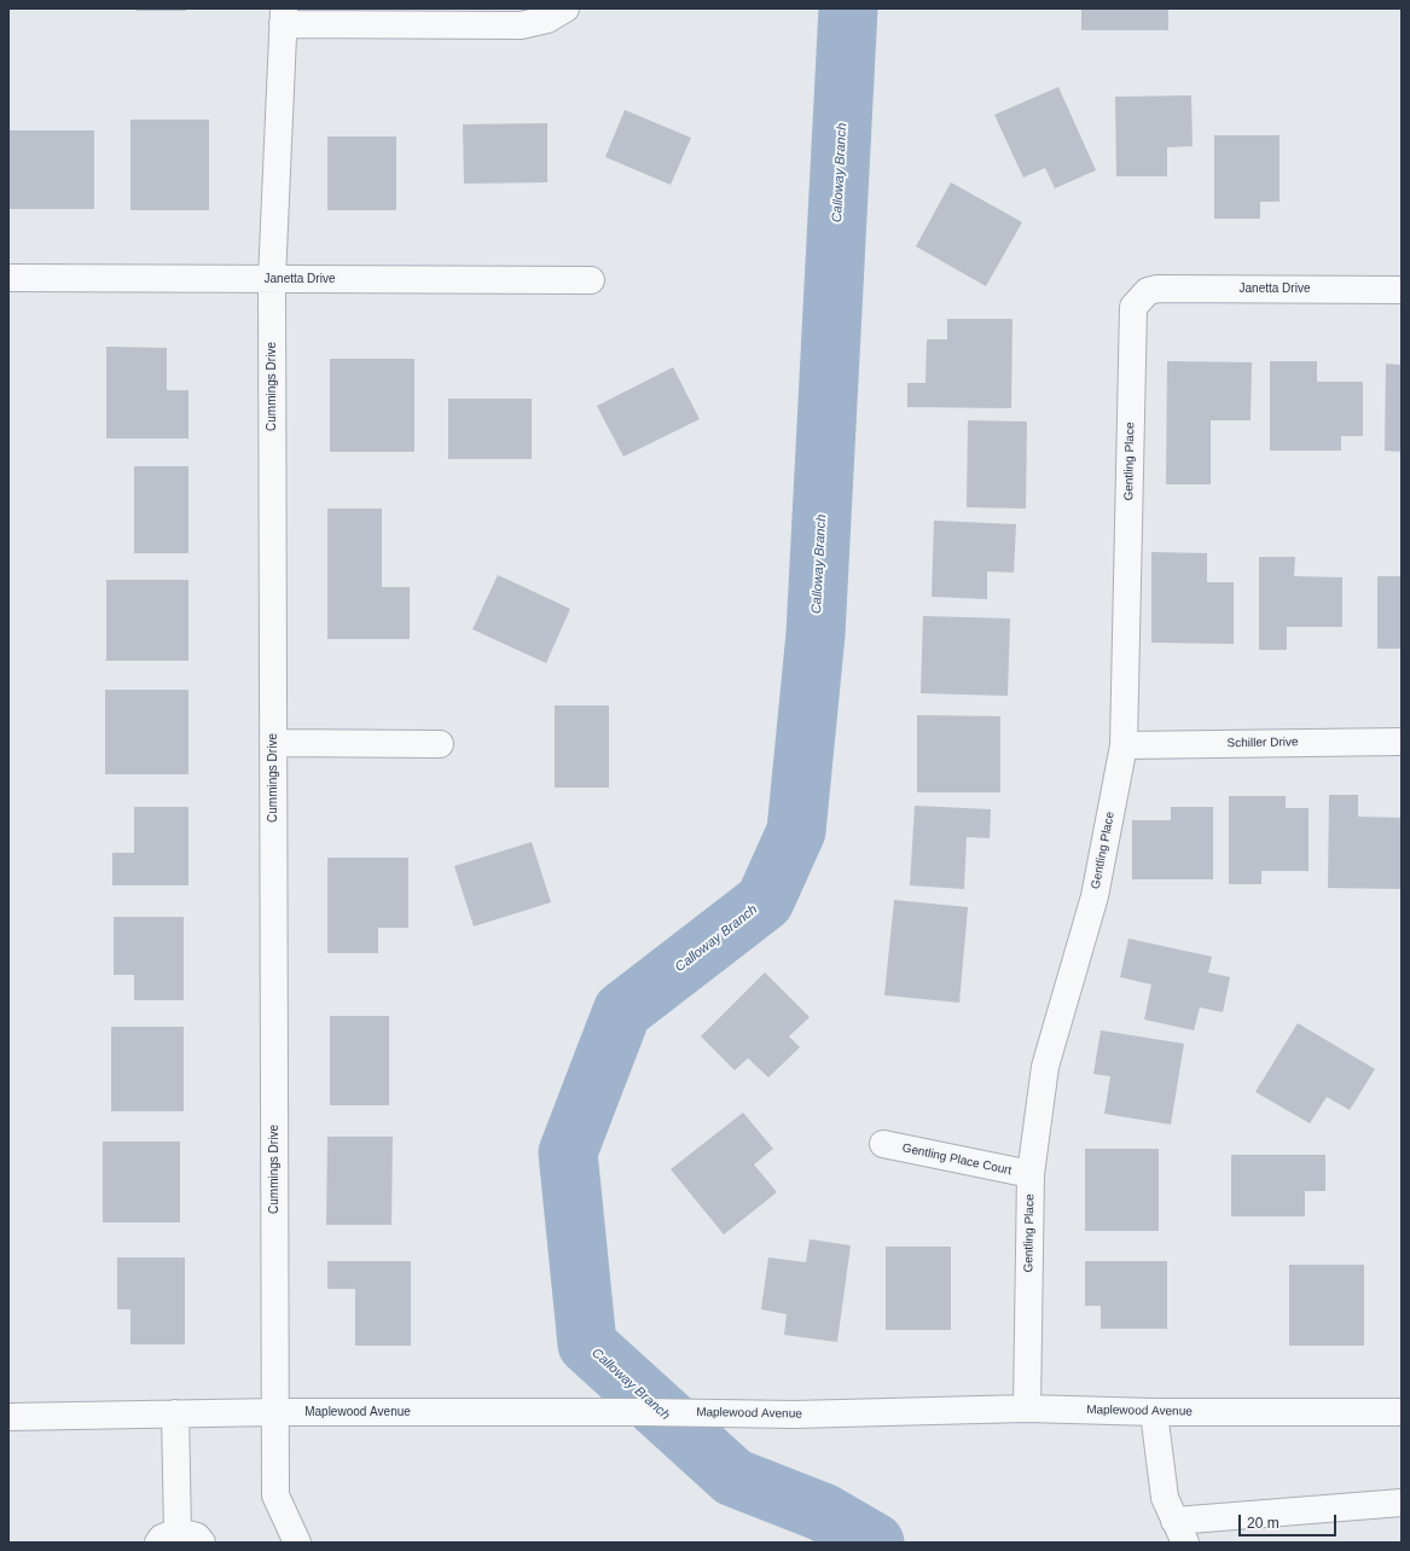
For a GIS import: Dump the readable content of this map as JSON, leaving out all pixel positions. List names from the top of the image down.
{
  "streets": {
    "street": [
      "Janetta Drive",
      "Cummings Drive",
      "Gentling Place",
      "Schiller Drive",
      "Gentling Place Court",
      "Maplewood Avenue"
    ]
  },
  "crossings": [
    ["Janetta Drive", "Cummings Drive"],
    ["Janetta Drive", "Gentling Place"],
    ["Cummings Drive", "Maplewood Avenue"],
    ["Gentling Place", "Schiller Drive"],
    ["Gentling Place", "Gentling Place Court"],
    ["Gentling Place", "Maplewood Avenue"]
  ],
  "water": ["Calloway Branch"],
  "scale_bar": "20 m"
}
